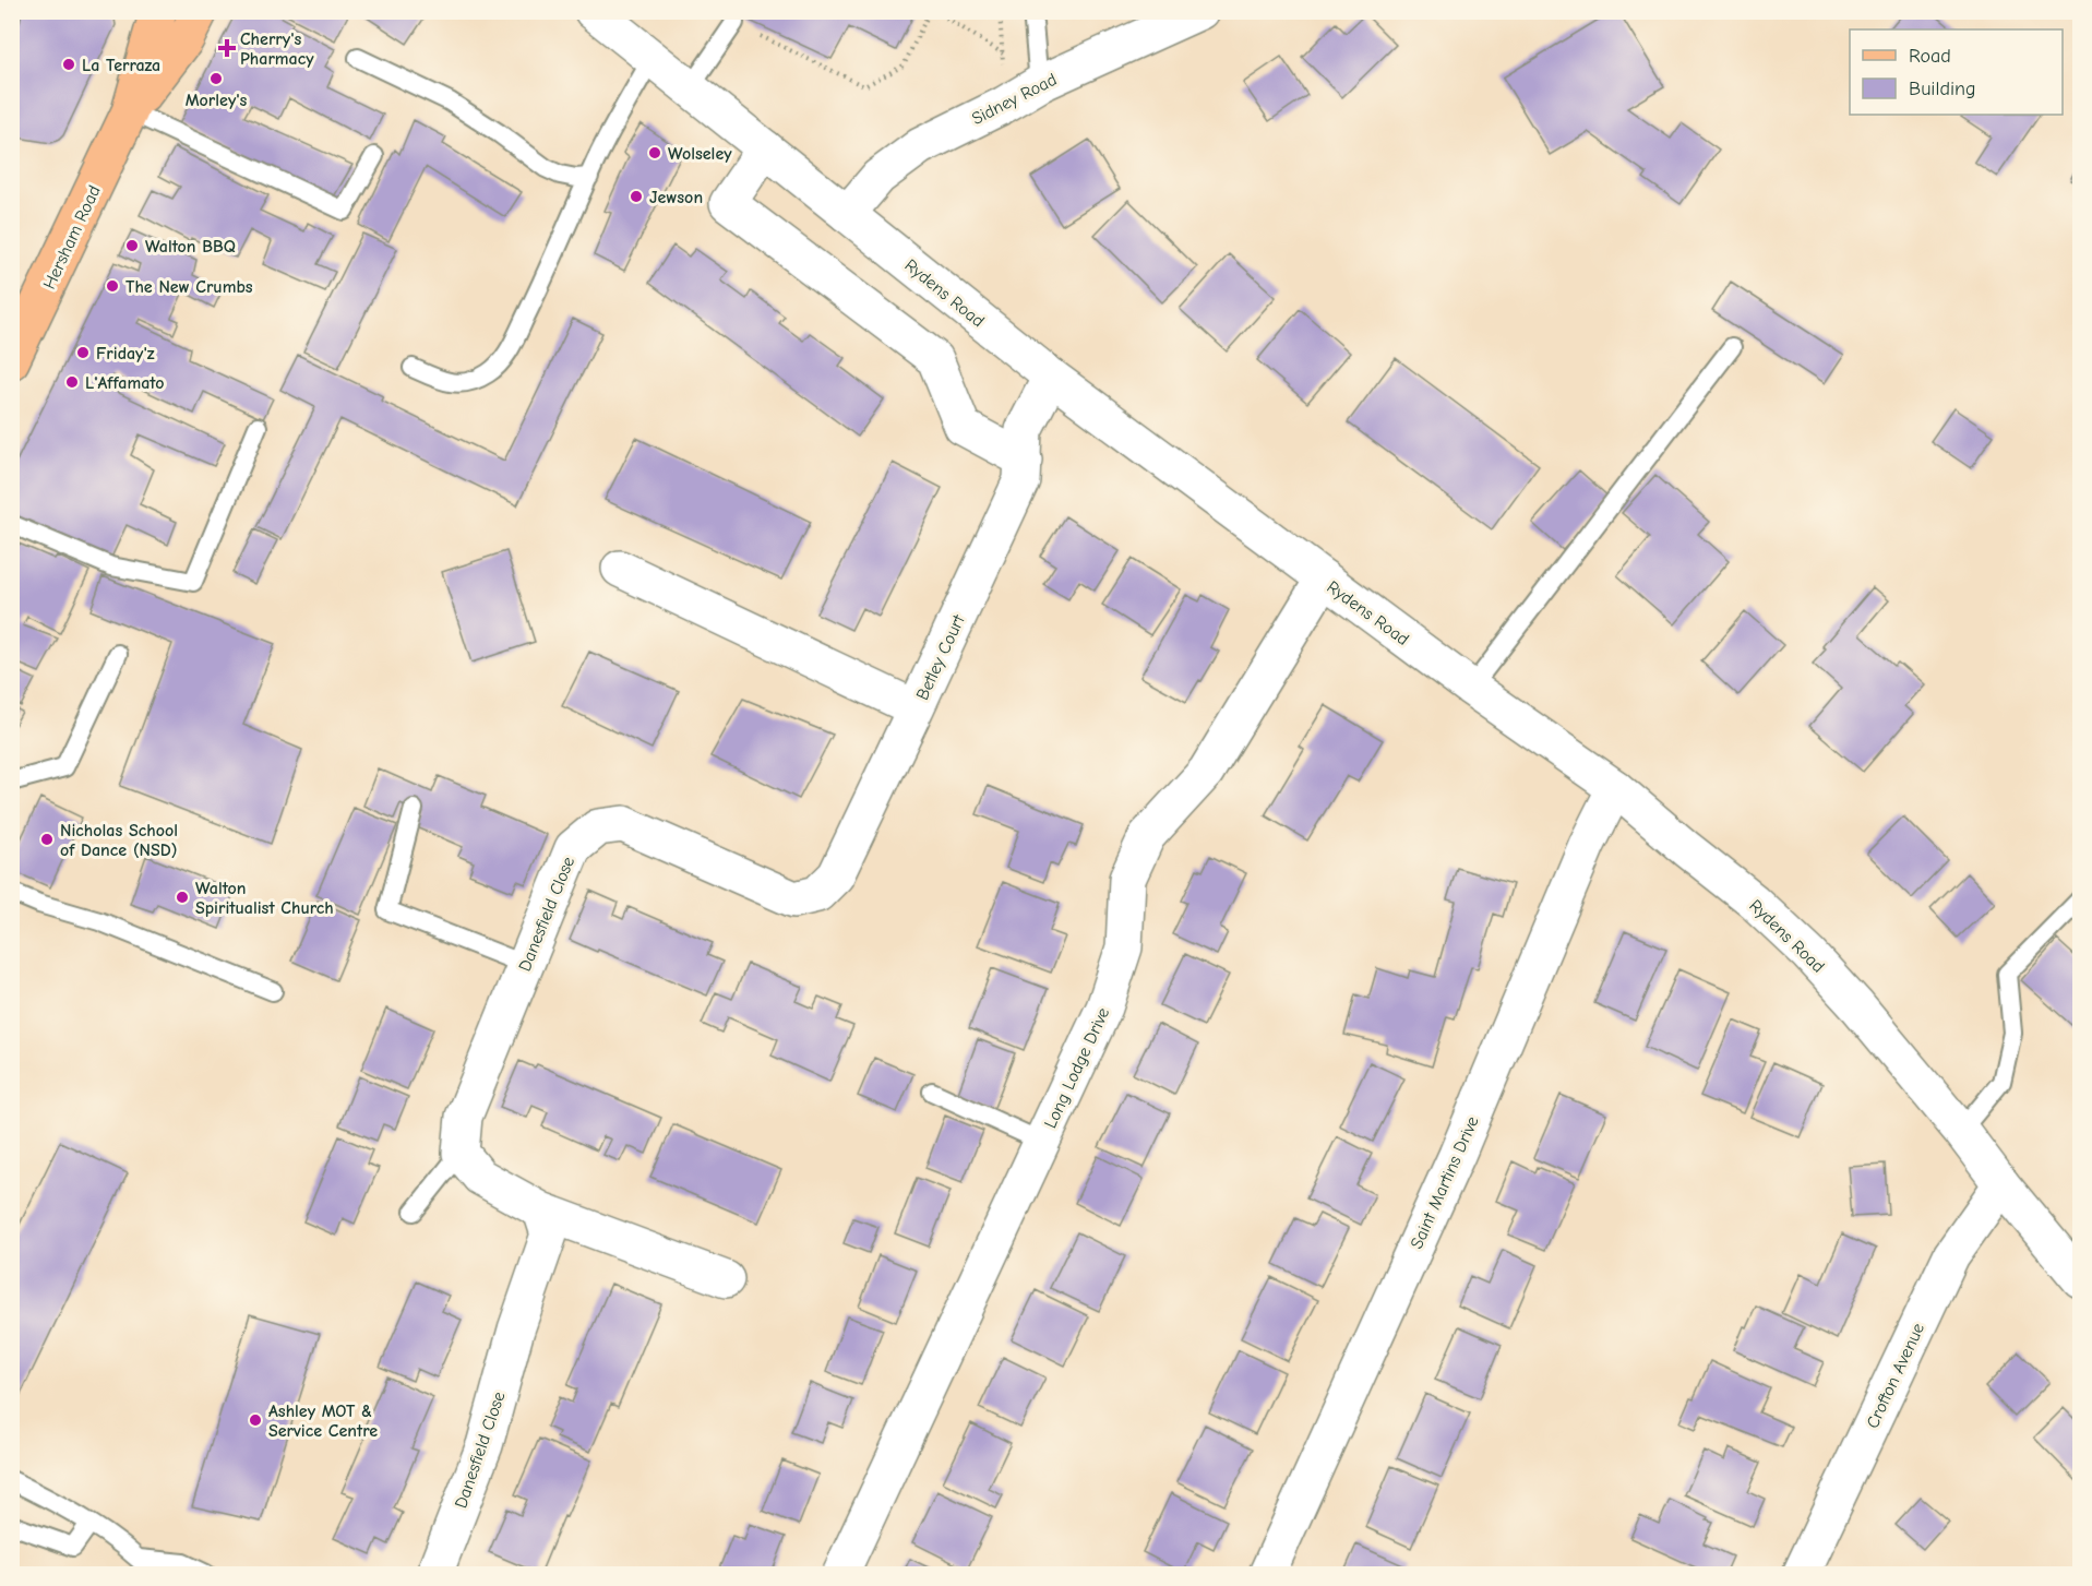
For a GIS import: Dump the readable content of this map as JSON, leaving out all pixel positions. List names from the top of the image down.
{
  "streets": {
    "main road": ["Hersham Road"],
    "street": [
      "Sidney Road",
      "Rydens Road",
      "Betley Court",
      "Danesfield Close",
      "Long Lodge Drive",
      "Saint Martins Drive",
      "Crofton Avenue"
    ]
  },
  "crossings": [
    ["Sidney Road", "Rydens Road"],
    ["Rydens Road", "Betley Court"],
    ["Rydens Road", "Long Lodge Drive"],
    ["Rydens Road", "Saint Martins Drive"],
    ["Rydens Road", "Crofton Avenue"],
    ["Betley Court", "Danesfield Close"]
  ],
  "places": {
    "health": ["Cherry's Pharmacy"],
    "other": [
      "La Terraza",
      "Morley's",
      "Wolseley",
      "Jewson",
      "Walton BBQ",
      "The New Crumbs",
      "Friday'z",
      "L'Affamato",
      "Nicholas School of Dance (NSD)",
      "Walton Spiritualist Church",
      "Ashley MOT & Service Centre"
    ]
  },
  "legend": ["Road", "Building"]
}
